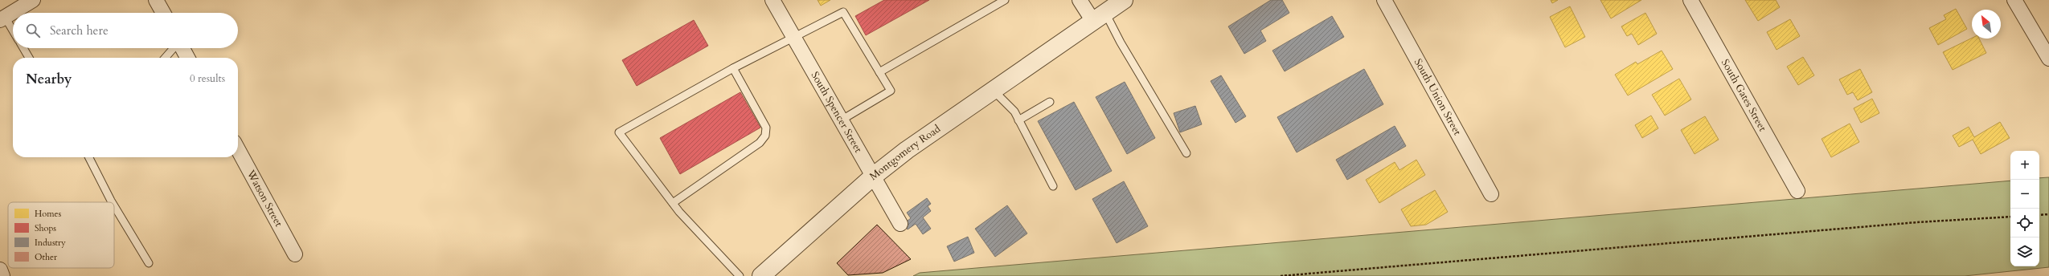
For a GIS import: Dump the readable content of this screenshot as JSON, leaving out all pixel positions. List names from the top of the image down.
{
  "streets": {
    "street": [
      "South Gates Street",
      "South Union Street",
      "South Spencer Street",
      "Montgomery Road",
      "Watson Street"
    ]
  },
  "crossings": [
    ["South Spencer Street", "Montgomery Road"]
  ],
  "legend": [
    "Homes",
    "Shops",
    "Industry",
    "Other"
  ],
  "north": "top left",
  "page": {
    "search": "Search here",
    "heading": ["Nearby", "0 results"],
    "map_buttons": ["+", "−"]
  }
}
